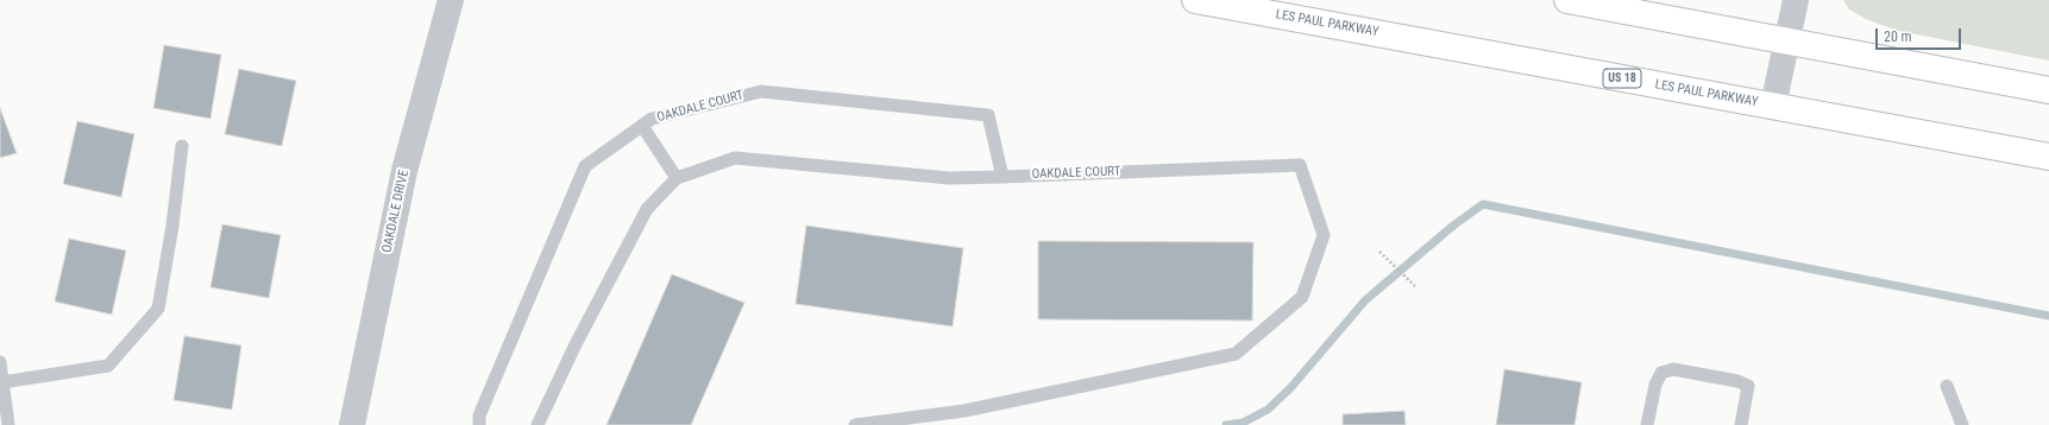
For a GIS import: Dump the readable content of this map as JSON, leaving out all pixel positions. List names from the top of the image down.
{
  "streets": {
    "main road": ["LES PAUL PARKWAY", "US 18"],
    "street": ["OAKDALE DRIVE"],
    "lane": ["OAKDALE COURT"]
  },
  "scale_bar": "20 m"
}
